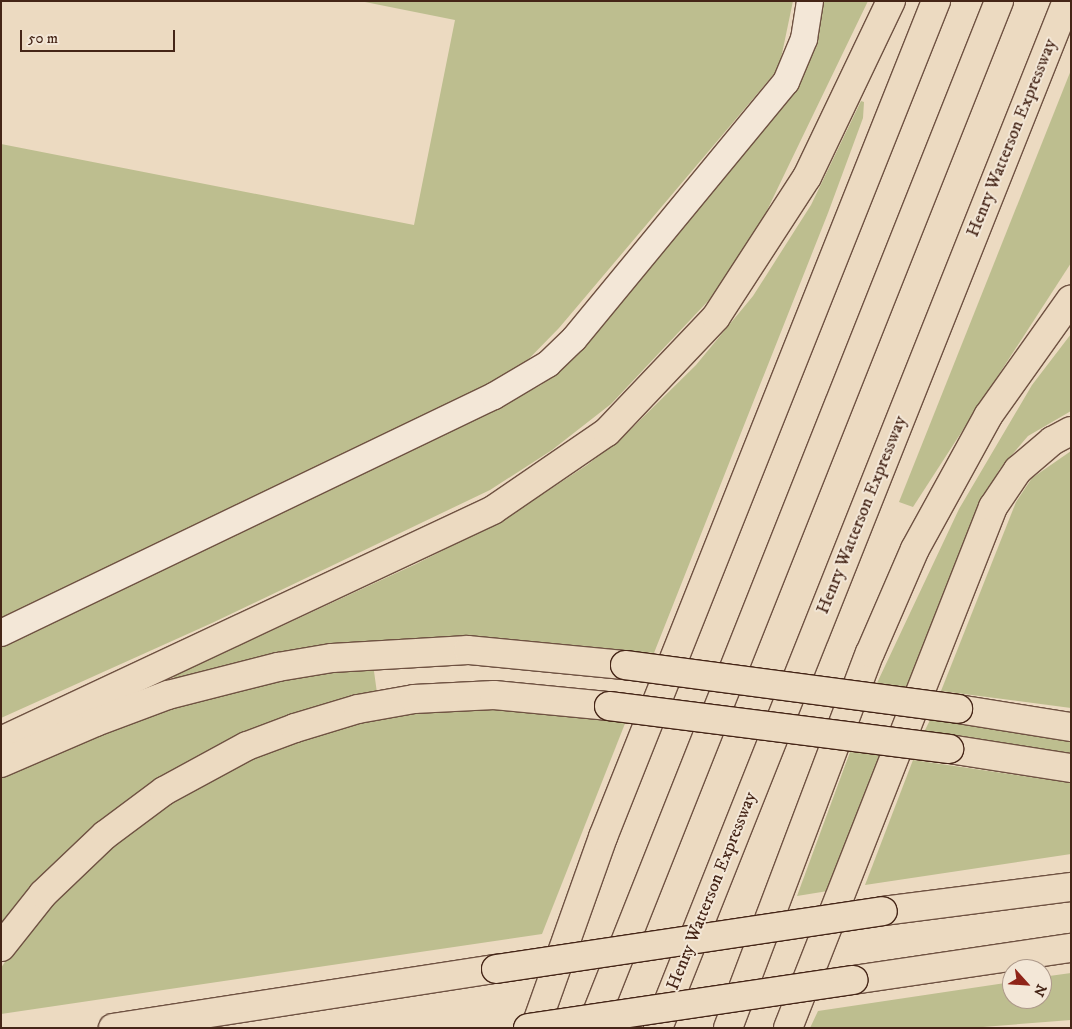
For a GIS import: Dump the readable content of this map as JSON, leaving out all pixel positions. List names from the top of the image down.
{
  "streets": {
    "highway": ["Henry Watterson Expressway"]
  },
  "scale_bar": "50 m",
  "north": "bottom right"
}
